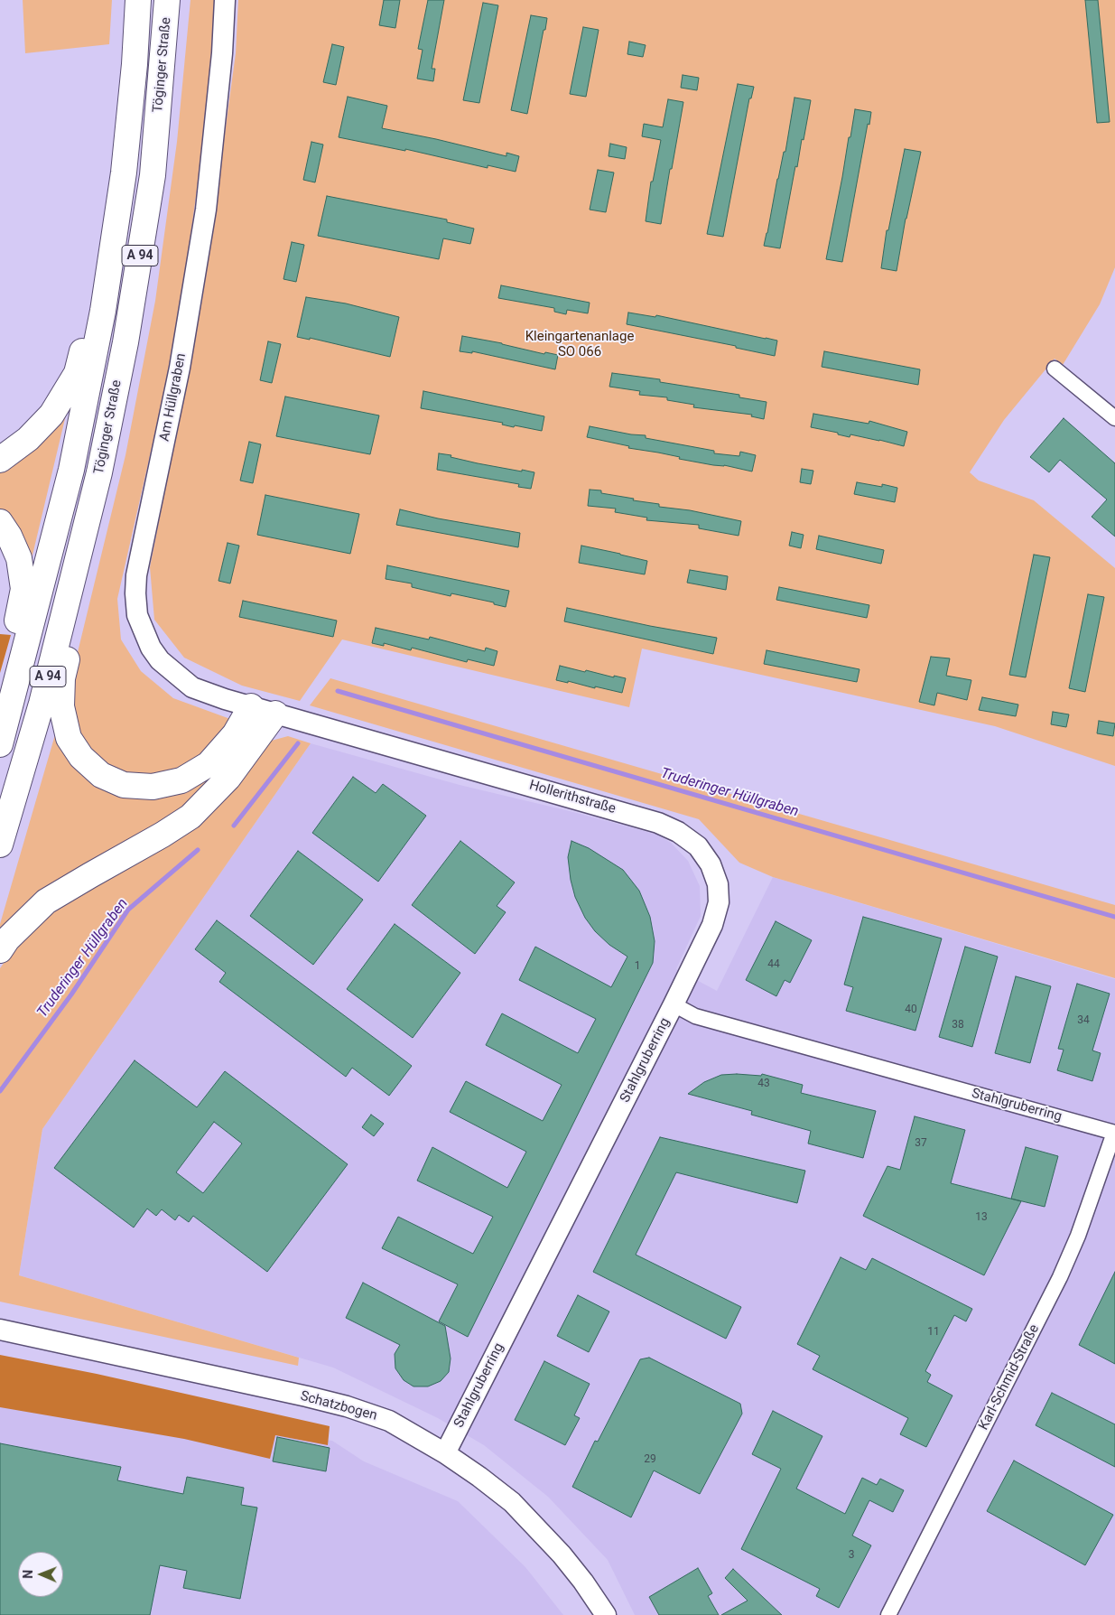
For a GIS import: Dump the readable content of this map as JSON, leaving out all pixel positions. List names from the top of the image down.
{
  "streets": {
    "highway": ["Töginger Straße", "A 94"],
    "main road": [
      "Am Hüllgraben",
      "Hollerithstraße",
      "Stahlgruberring",
      "Schatzbogen"
    ],
    "street": ["Karl-Schmid-Straße"]
  },
  "crossings": [
    ["Am Hüllgraben", "Hollerithstraße"],
    ["Hollerithstraße", "Stahlgruberring"],
    ["Stahlgruberring", "Karl-Schmid-Straße"],
    ["Stahlgruberring", "Schatzbogen"]
  ],
  "water": ["Truderinger Hüllgraben"],
  "parks": ["Kleingartenanlage SO 066"],
  "house_numbers": [
    "44",
    "1",
    "40",
    "34",
    "38",
    "43",
    "37",
    "13",
    "11",
    "29",
    "3"
  ],
  "north": "left"
}
